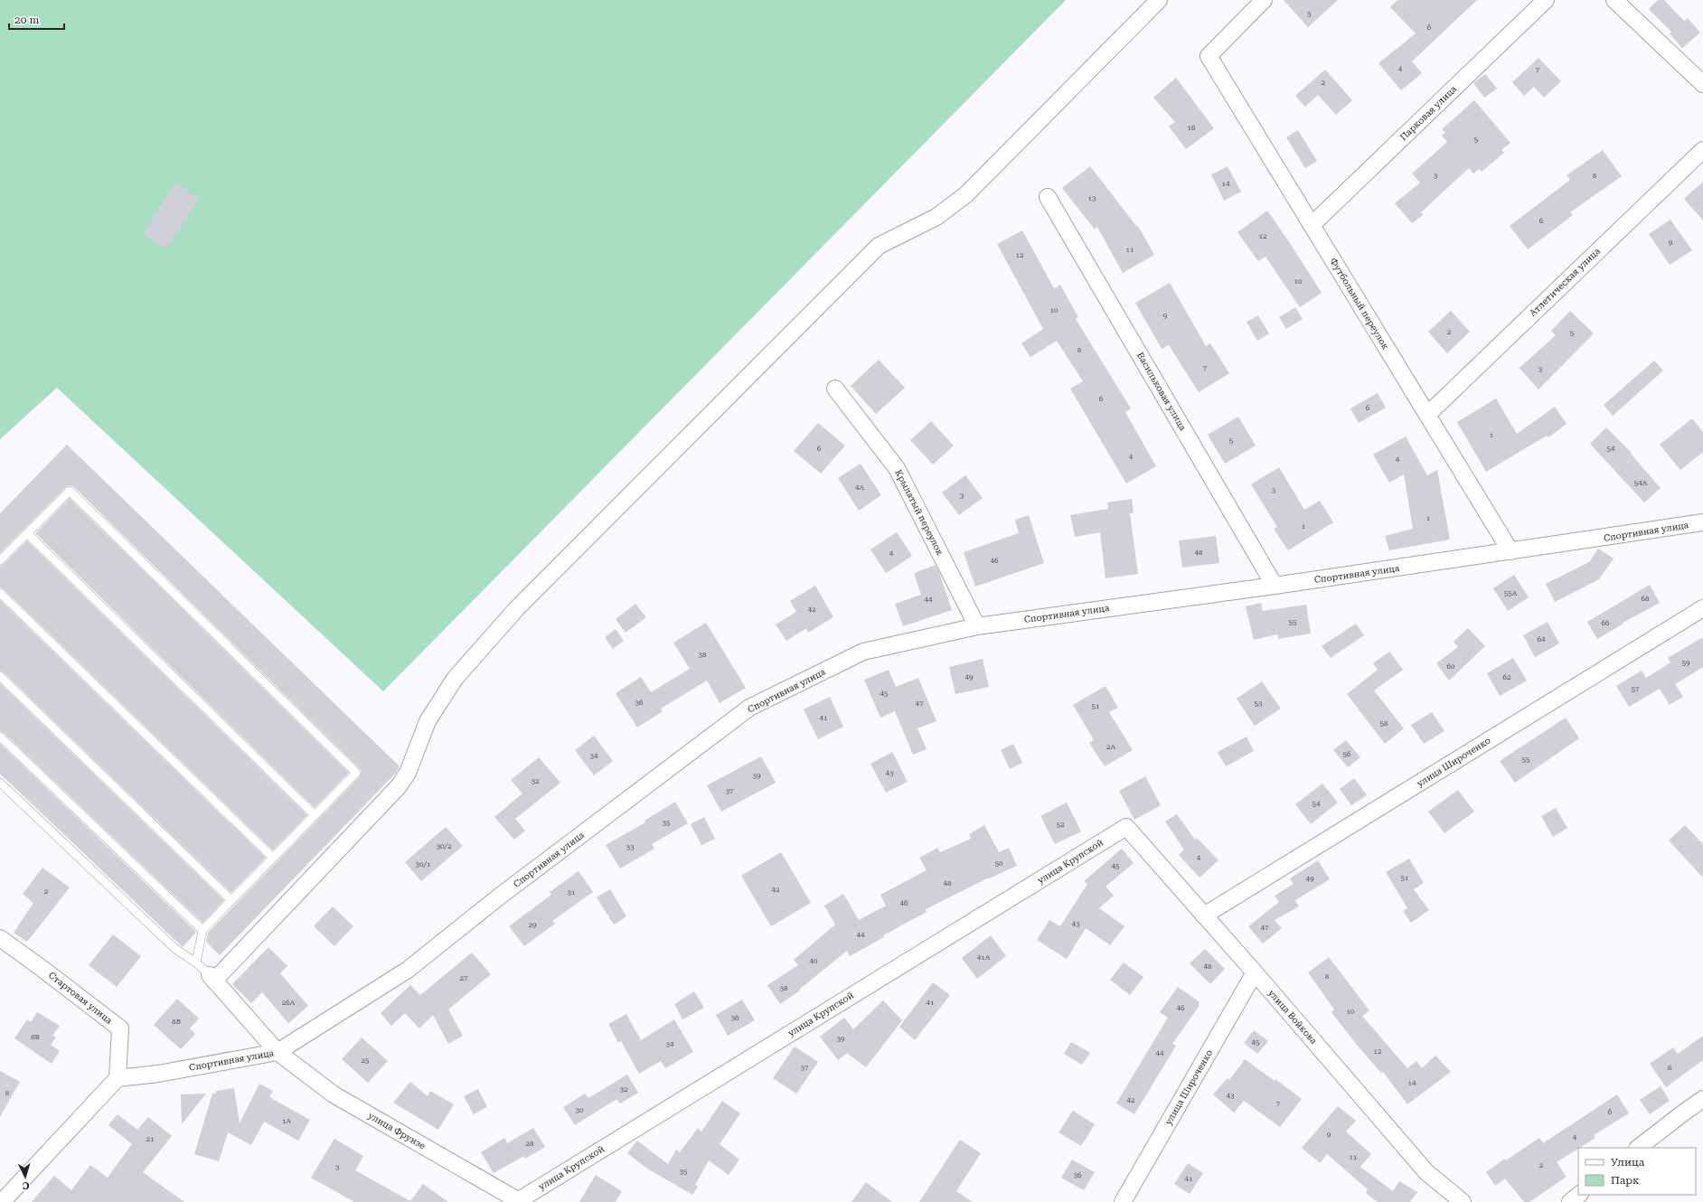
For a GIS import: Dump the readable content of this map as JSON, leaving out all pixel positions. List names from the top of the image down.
{
  "streets": {
    "street": [
      "Парковая улица",
      "Атлетическая улица",
      "Футбольный переулок",
      "Васильковая улица",
      "Крылатый переулок",
      "Спортивная улица",
      "улица Широченко",
      "улица Крупской",
      "Стартовая улица",
      "улица Войкова",
      "улица Фрунзе"
    ]
  },
  "crossings": [
    ["Парковая улица", "Футбольный переулок"],
    ["Атлетическая улица", "Футбольный переулок"],
    ["Футбольный переулок", "Спортивная улица"],
    ["Васильковая улица", "Спортивная улица"],
    ["Крылатый переулок", "Спортивная улица"],
    ["Спортивная улица", "Стартовая улица"],
    ["Спортивная улица", "улица Фрунзе"],
    ["улица Широченко", "улица Войкова"],
    ["улица Крупской", "улица Войкова"],
    ["улица Крупской", "улица Фрунзе"]
  ],
  "house_numbers": [
    "3",
    "6",
    "4",
    "7",
    "2",
    "16",
    "5",
    "3",
    "8",
    "14",
    "13",
    "6",
    "12",
    "9",
    "11",
    "12",
    "10",
    "10",
    "9",
    "2",
    "5",
    "8",
    "7",
    "3",
    "6",
    "6",
    "1",
    "5",
    "6",
    "54",
    "4",
    "4",
    "54А",
    "4А",
    "3",
    "3",
    "1",
    "1",
    "48",
    "4",
    "46",
    "55А",
    "68",
    "44",
    "42",
    "55",
    "66",
    "64",
    "38",
    "59",
    "60",
    "49",
    "62",
    "57",
    "45",
    "36",
    "47",
    "53",
    "51",
    "41",
    "58",
    "2А",
    "56",
    "34",
    "55",
    "43",
    "39",
    "32",
    "37",
    "54",
    "35",
    "52",
    "30/2",
    "33",
    "4",
    "50",
    "30/1",
    "45",
    "51",
    "49",
    "48",
    "42",
    "2",
    "31",
    "46",
    "43",
    "29",
    "47",
    "44",
    "41А",
    "40",
    "48",
    "8",
    "27",
    "38",
    "26А",
    "41",
    "46",
    "10",
    "36",
    "8Б",
    "8В",
    "39",
    "45",
    "34",
    "12",
    "44",
    "25",
    "37",
    "8",
    "14",
    "32",
    "8",
    "43",
    "42",
    "7",
    "30",
    "6",
    "1А",
    "9",
    "4",
    "21",
    "28",
    "11",
    "2",
    "3",
    "35",
    "36",
    "41"
  ],
  "legend": ["Улица", "Парк"],
  "scale_bar": "20 m",
  "north": "bottom"
}
